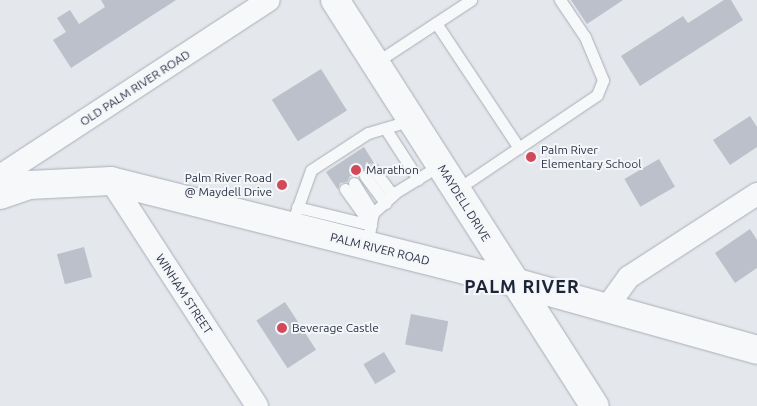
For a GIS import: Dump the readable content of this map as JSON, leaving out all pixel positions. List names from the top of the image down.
{
  "streets": {
    "street": [
      "OLD PALM RIVER ROAD",
      "MAYDELL DRIVE",
      "PALM RIVER ROAD",
      "WINHAM STREET"
    ]
  },
  "crossings": [
    ["MAYDELL DRIVE", "PALM RIVER ROAD"],
    ["PALM RIVER ROAD", "WINHAM STREET"]
  ],
  "districts": ["PALM RIVER"],
  "places": [
    "Palm River Elementary School",
    "Marathon",
    "Palm River Road @ Maydell Drive",
    "Beverage Castle"
  ]
}
